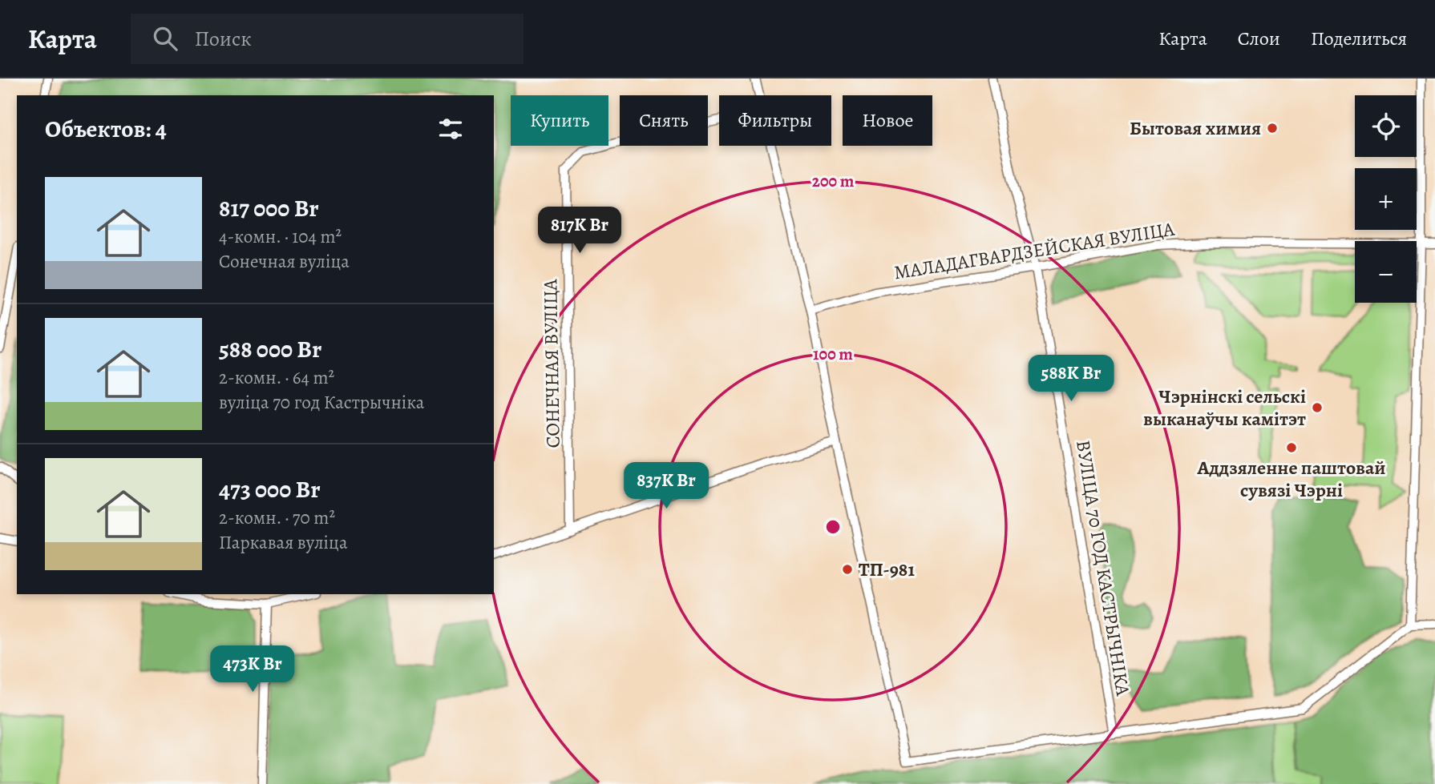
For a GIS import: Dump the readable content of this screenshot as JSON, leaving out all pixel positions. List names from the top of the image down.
{
  "streets": {
    "street": ["МАЛАДАГВАРДЗЕЙСКАЯ ВУЛІЦА", "СОНЕЧНАЯ ВУЛІЦА", "ВУЛІЦА 70 ГОД КАСТРЫЧНІКА"]
  },
  "crossings": [
    ["МАЛАДАГВАРДЗЕЙСКАЯ ВУЛІЦА", "ВУЛІЦА 70 ГОД КАСТРЫЧНІКА"]
  ],
  "places": [
    "Бытовая химия",
    "Чэрнінскі сельскі выканаўчы камітэт",
    "Аддзяленне паштовай сувязі Чэрні",
    "ТП-981"
  ],
  "page": {
    "header": "Карта",
    "search": "Поиск",
    "nav": ["Карта", "Слои", "Поделиться"],
    "map_buttons": ["+", "−"],
    "chip": [
      "Купить",
      "Снять",
      "Фильтры",
      "Новое"
    ],
    "heading": "Объектов: 4",
    "list": [
      {
        "name": "817 000 Br",
        "note": "4-комн. · 104 m² · Сонечная вуліца"
      },
      {
        "name": "588 000 Br",
        "note": "2-комн. · 64 m² · вуліца 70 год Кастрычніка"
      },
      {
        "name": "473 000 Br",
        "note": "2-комн. · 70 m² · Паркавая вуліца"
      }
    ],
    "price": [
      "817K Br",
      "588K Br",
      "837K Br",
      "473K Br"
    ]
  },
  "rings": ["200 m", "100 m"]
}
